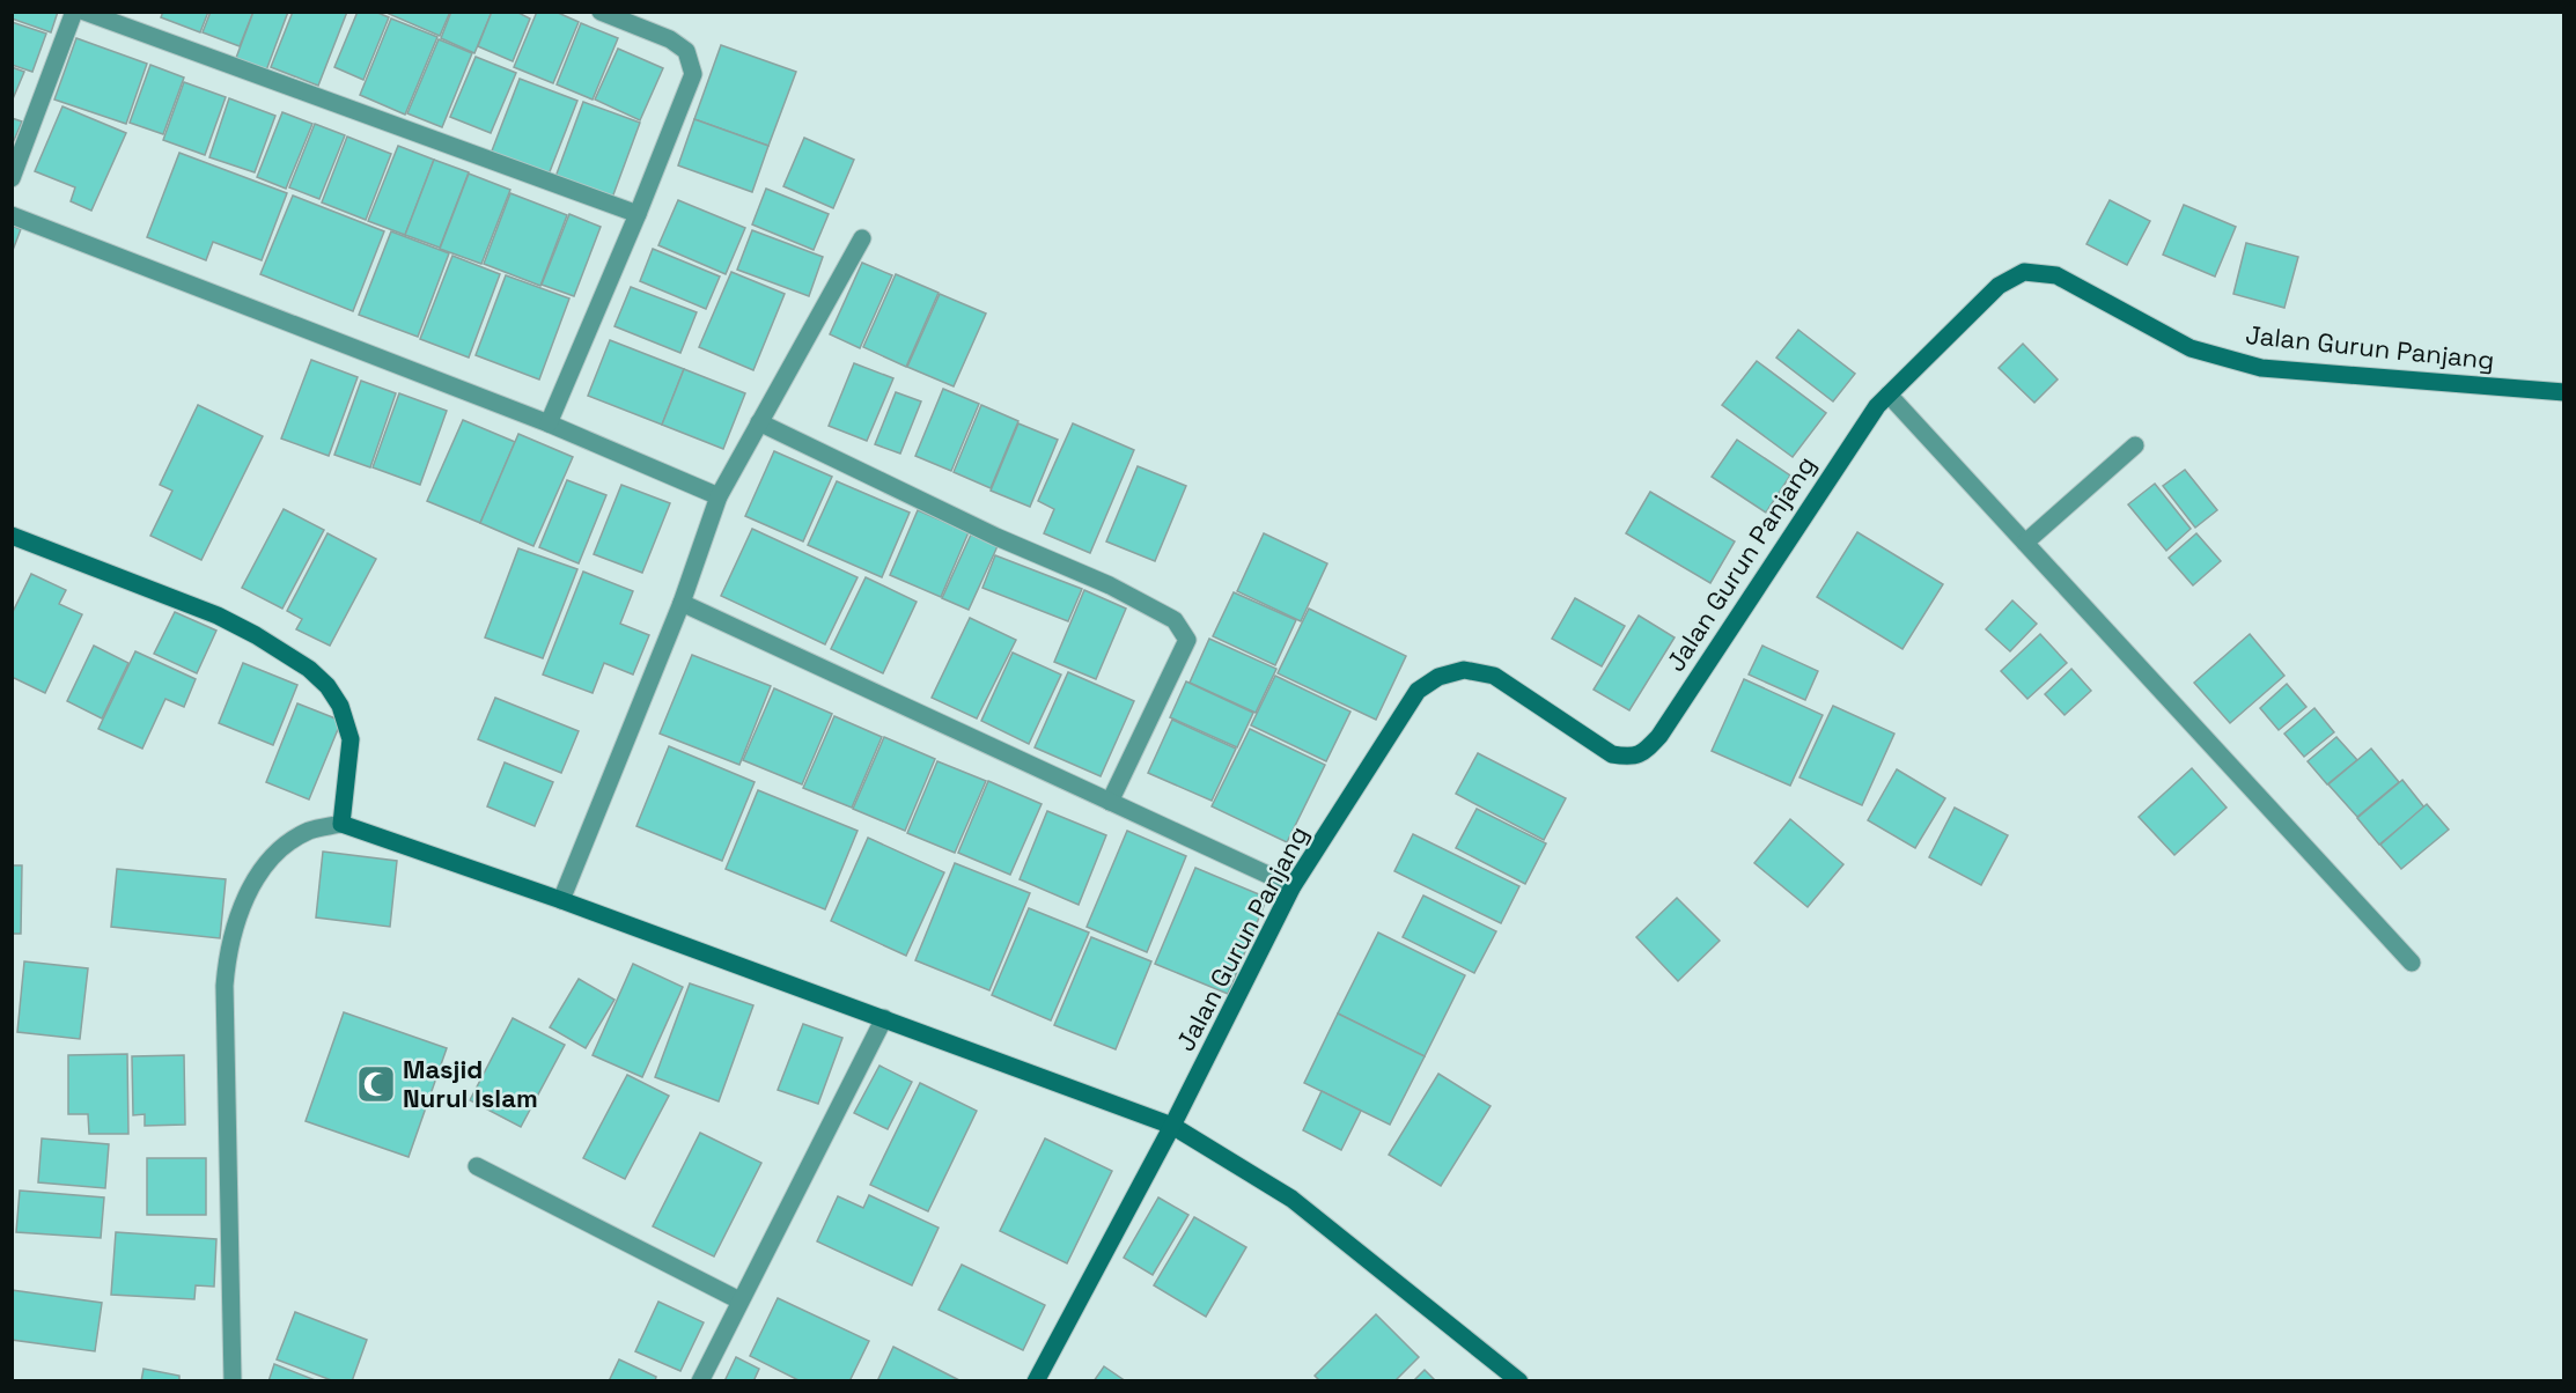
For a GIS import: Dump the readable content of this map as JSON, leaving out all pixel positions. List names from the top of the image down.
{
  "streets": {
    "street": ["Jalan Gurun Panjang"]
  },
  "places": {
    "mosque": ["Masjid Nurul Islam"]
  }
}
